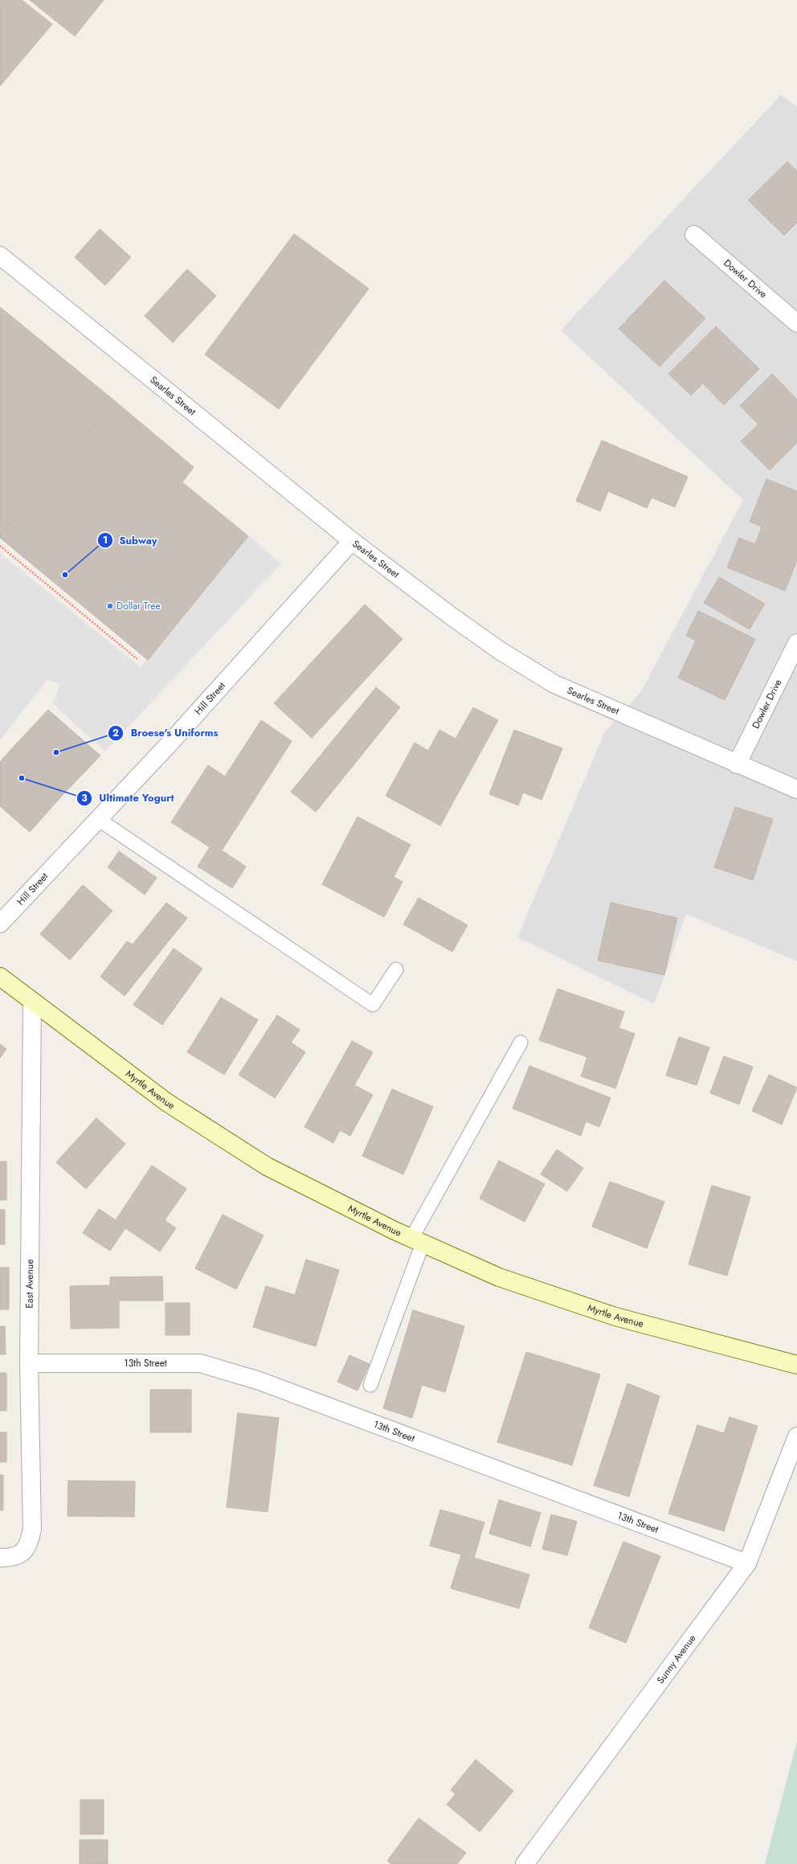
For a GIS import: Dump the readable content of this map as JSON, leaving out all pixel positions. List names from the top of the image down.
{
  "streets": {
    "main road": ["Myrtle Avenue"],
    "street": [
      "Dowler Drive",
      "Searles Street",
      "Hill Street",
      "East Avenue",
      "13th Street",
      "Sunny Avenue"
    ]
  },
  "crossings": [
    ["Dowler Drive", "Searles Street"],
    ["Searles Street", "Hill Street"],
    ["Myrtle Avenue", "East Avenue"],
    ["East Avenue", "13th Street"],
    ["13th Street", "Sunny Avenue"]
  ],
  "places": [
    "Subway",
    "Dollar Tree",
    "Broese's Uniforms",
    "Ultimate Yogurt"
  ]
}
